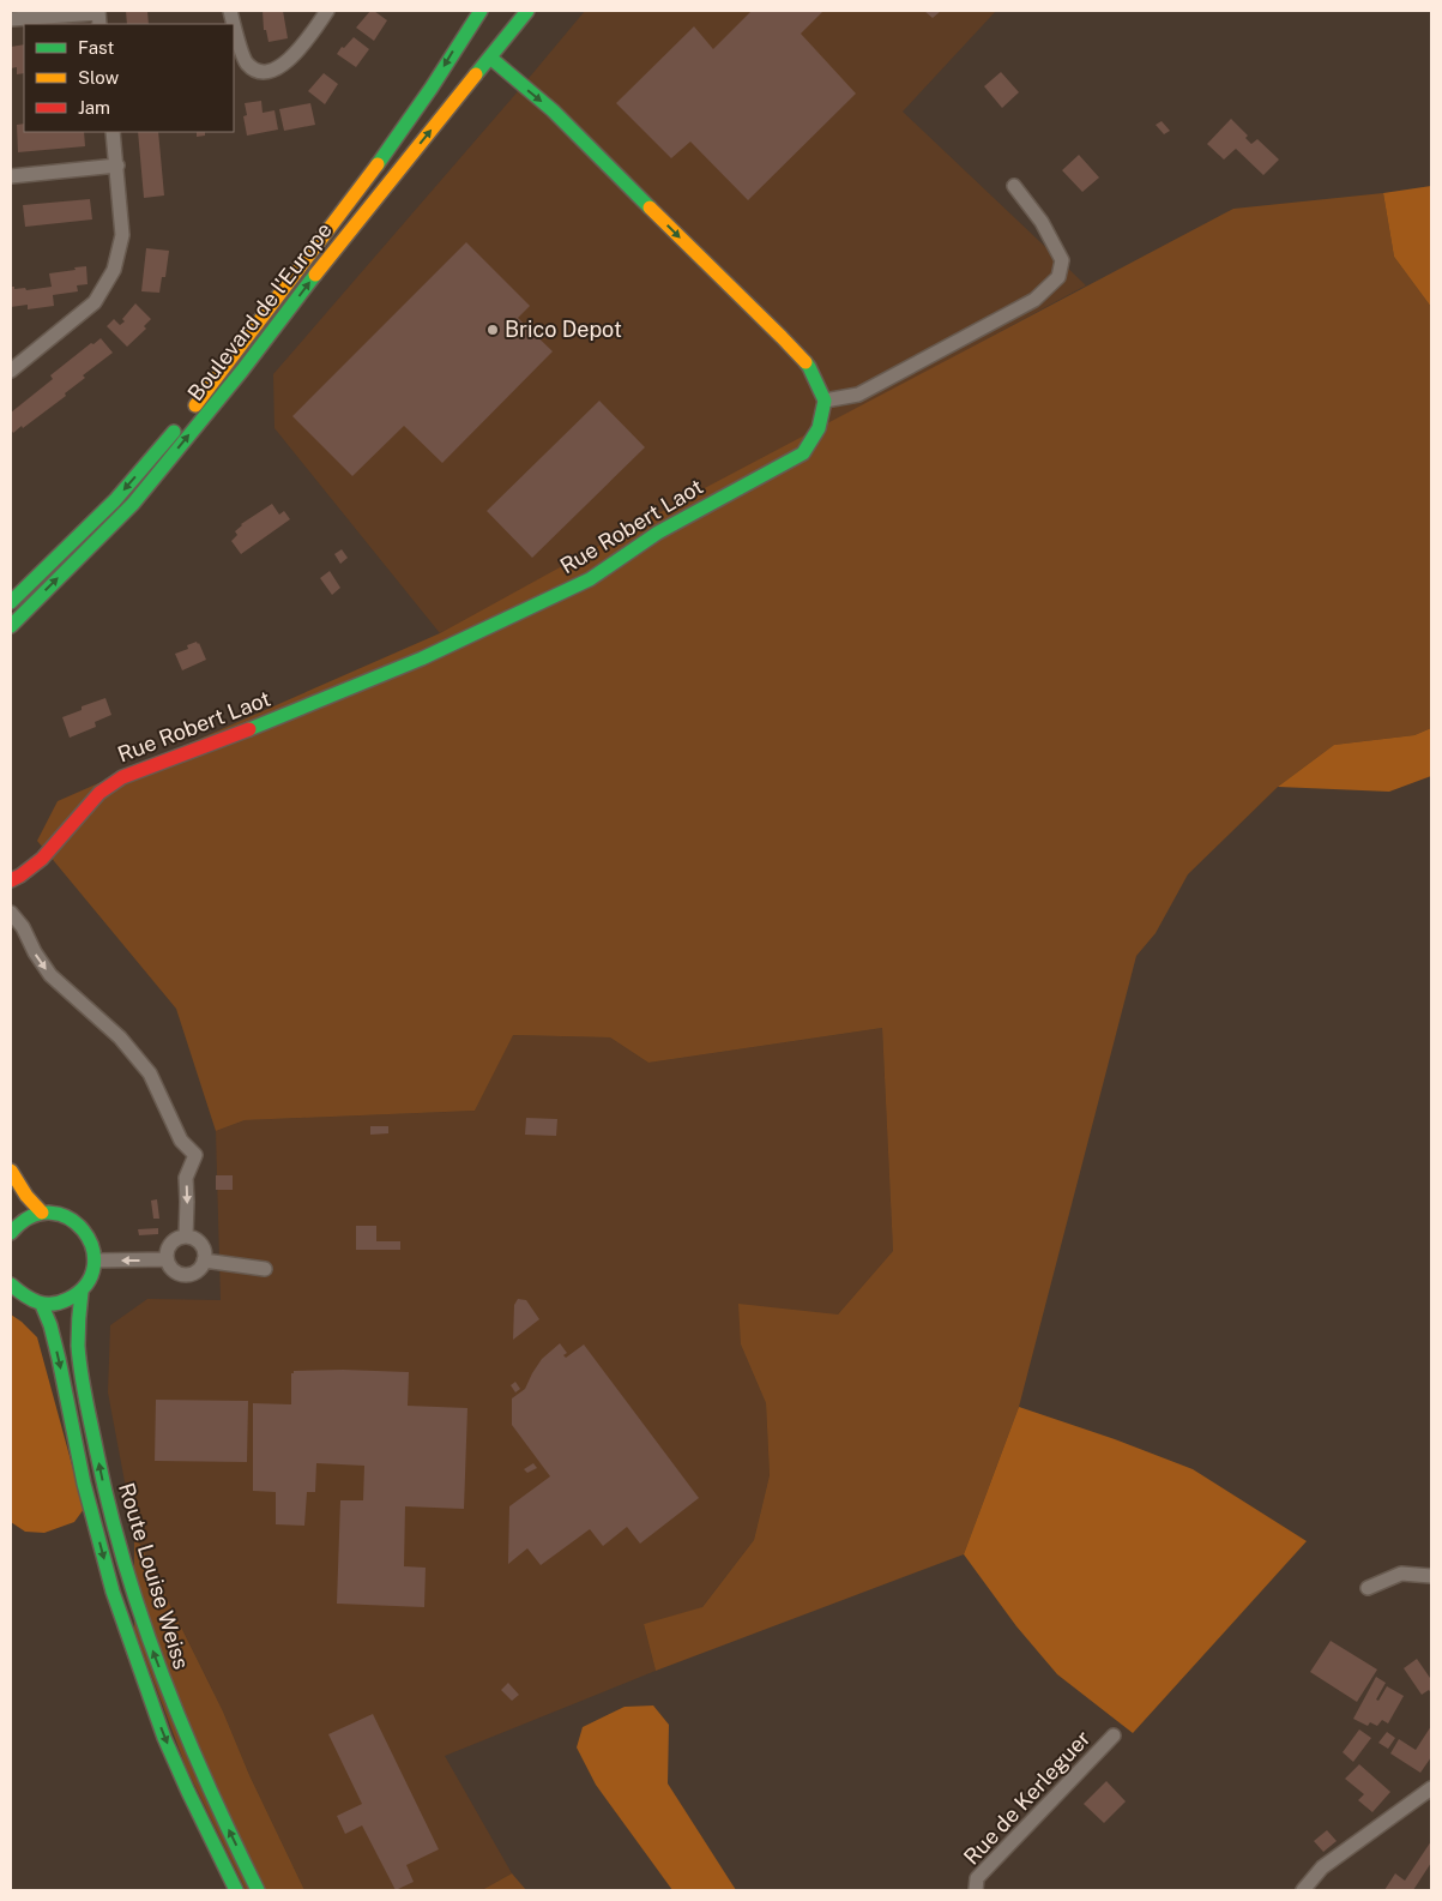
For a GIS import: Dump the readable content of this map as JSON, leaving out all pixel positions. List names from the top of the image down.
{
  "streets": {
    "main road": ["Boulevard de l'Europe", "Rue Robert Laot", "Route Louise Weiss"],
    "street": ["Rue de Kerleguer"]
  },
  "places": ["Brico Depot"],
  "legend": ["Fast", "Slow", "Jam"]
}
